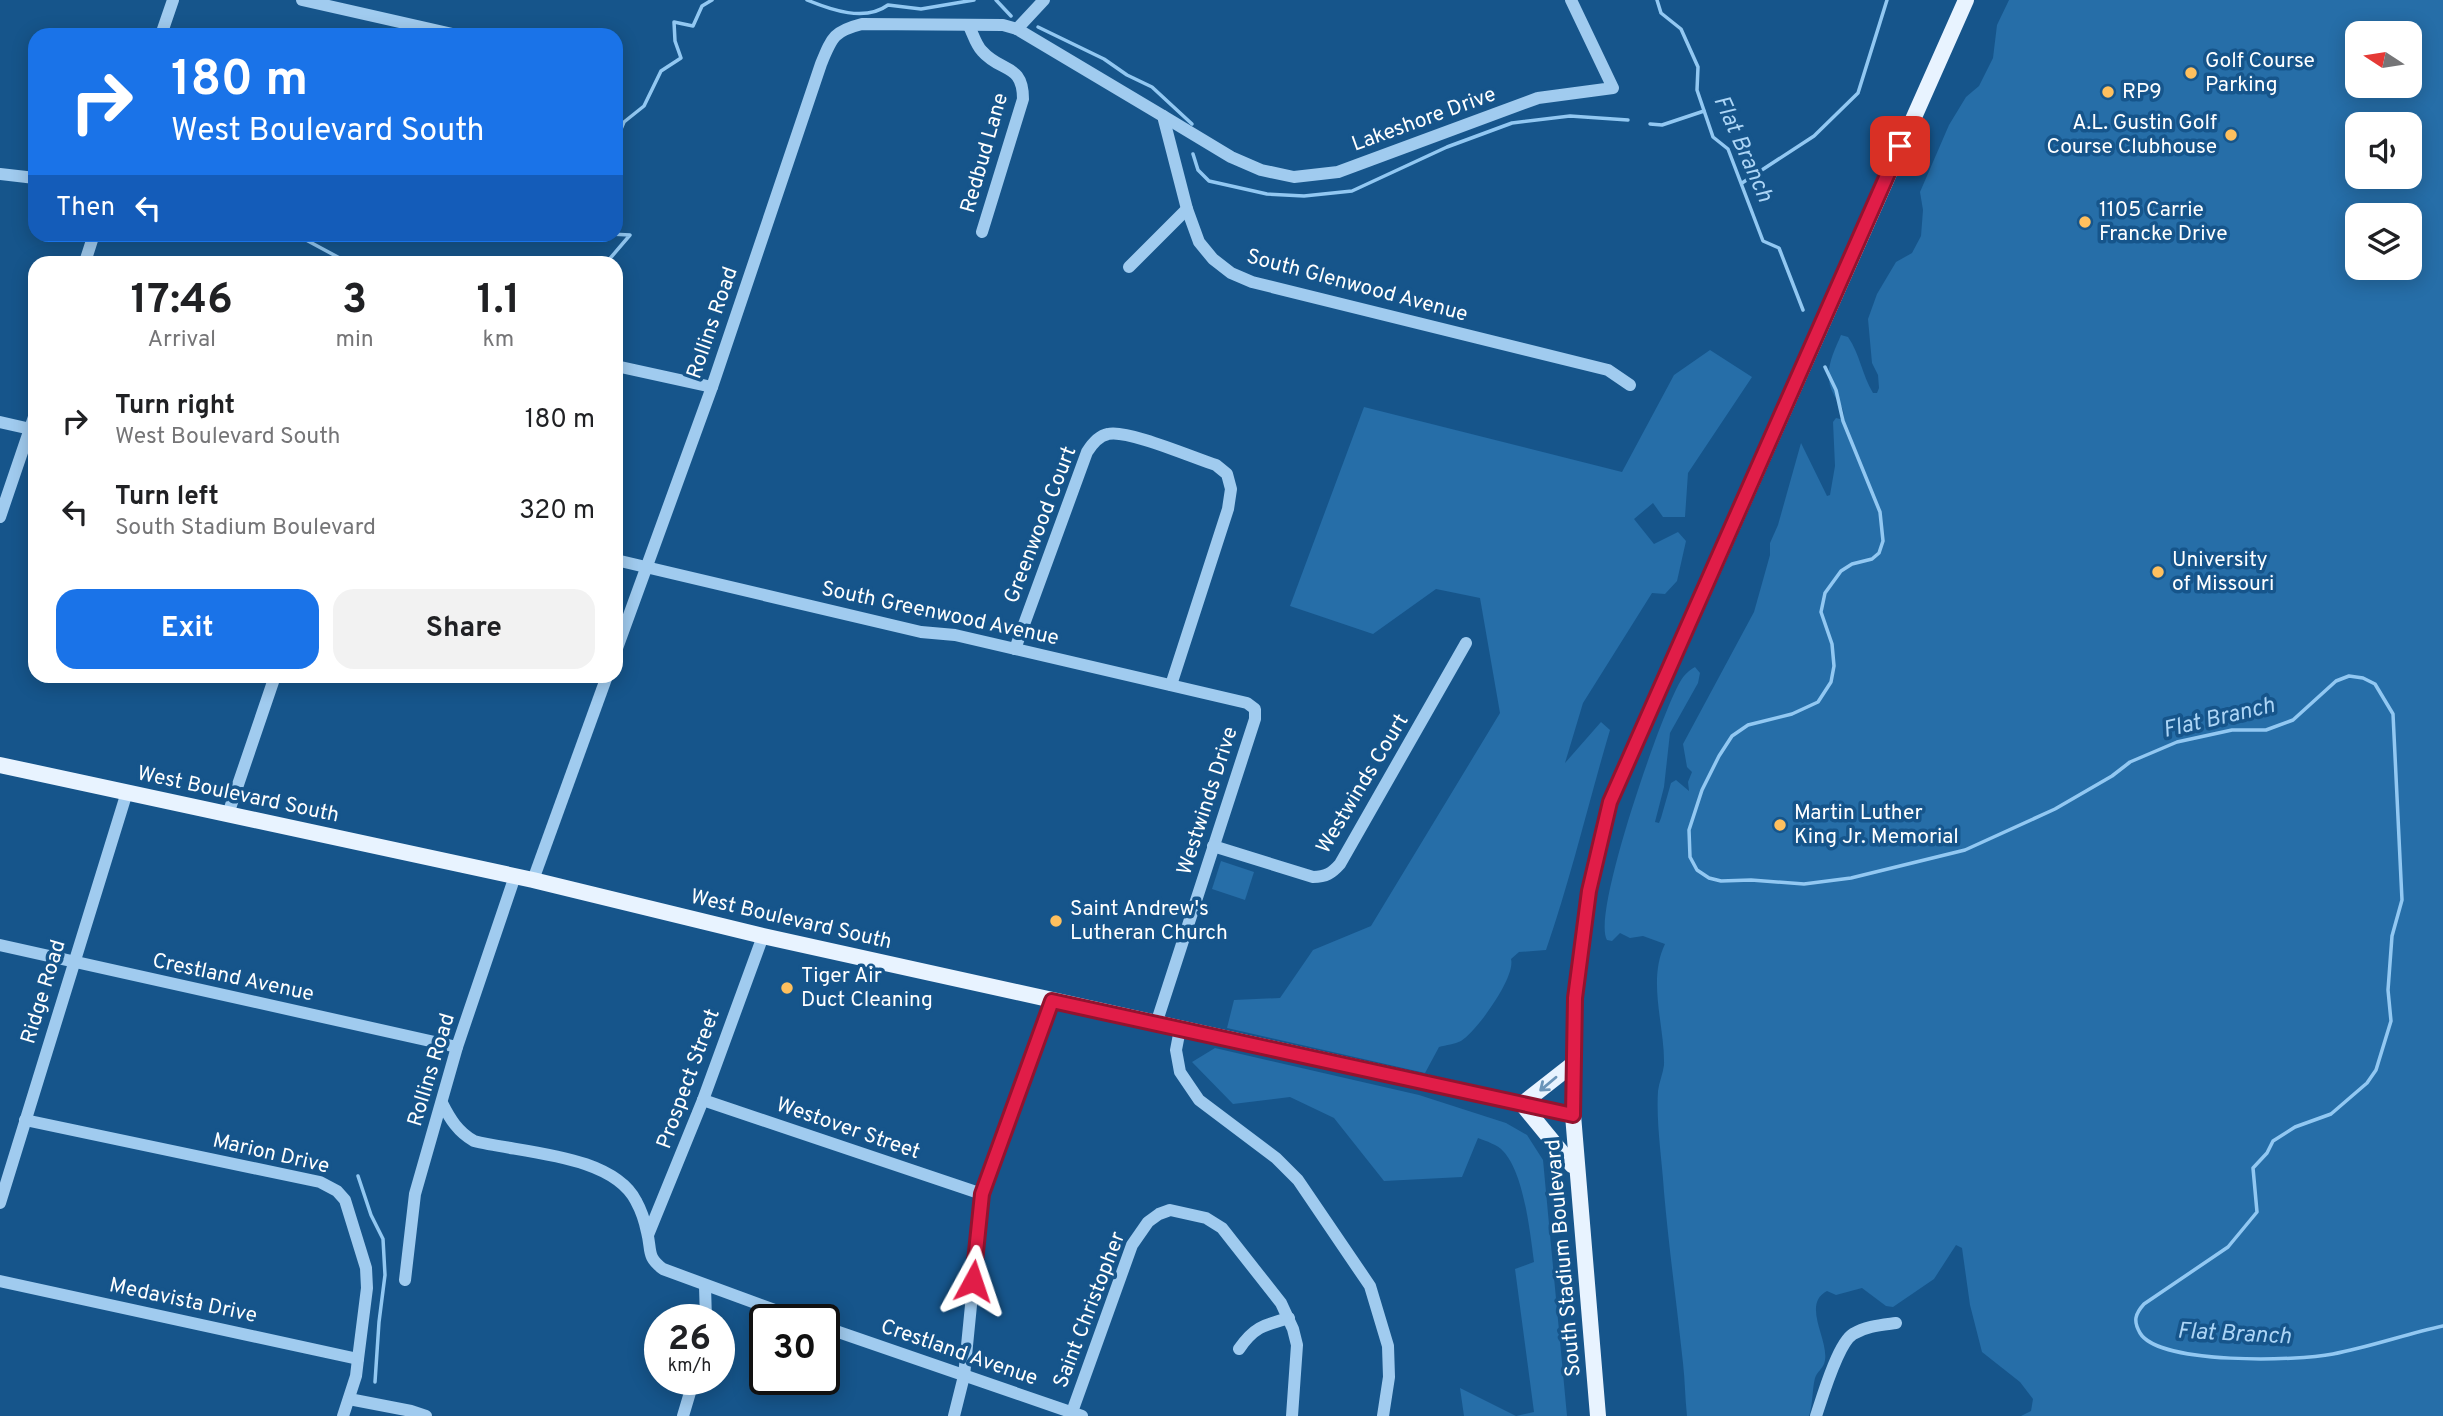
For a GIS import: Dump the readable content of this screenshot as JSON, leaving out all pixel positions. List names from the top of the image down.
{
  "streets": {
    "main road": ["West Boulevard South", "South Stadium Boulevard"],
    "street": [
      "Lakeshore Drive",
      "Redbud Lane",
      "South Glenwood Avenue",
      "Rollins Road",
      "Greenwood Court",
      "South Greenwood Avenue",
      "Westwinds Court",
      "Westwinds Drive",
      "Crestland Avenue",
      "Ridge Road",
      "Prospect Street",
      "Westover Street",
      "Marion Drive",
      "Medavista Drive",
      "Saint Christopher"
    ]
  },
  "crossings": [
    ["Lakeshore Drive", "South Glenwood Avenue"],
    ["Redbud Lane", "Rollins Road"],
    ["Rollins Road", "South Greenwood Avenue"],
    ["Rollins Road", "West Boulevard South"],
    ["Rollins Road", "Crestland Avenue"],
    ["Greenwood Court", "South Greenwood Avenue"],
    ["South Greenwood Avenue", "Westwinds Drive"],
    ["Westwinds Court", "Westwinds Drive"],
    ["West Boulevard South", "Westwinds Drive"],
    ["West Boulevard South", "Ridge Road"],
    ["West Boulevard South", "Prospect Street"],
    ["West Boulevard South", "South Stadium Boulevard"],
    ["Crestland Avenue", "Ridge Road"],
    ["Crestland Avenue", "Saint Christopher"],
    ["Ridge Road", "Marion Drive"],
    ["Prospect Street", "Westover Street"],
    ["Marion Drive", "Medavista Drive"]
  ],
  "water": ["Flat Branch"],
  "places": [
    "Golf Course Parking",
    "RP9",
    "A.L. Gustin Golf Course Clubhouse",
    "1105 Carrie Francke Drive",
    "University of Missouri",
    "Martin Luther King Jr. Memorial",
    "Saint Andrew's Lutheran Church",
    "Tiger Air Duct Cleaning"
  ],
  "north": "left",
  "page": {
    "turn": ["180 m", "West Boulevard South"],
    "then": "Then",
    "eta": [
      "17:46",
      "Arrival",
      "3",
      "min",
      "1.1",
      "km"
    ],
    "list": [
      {
        "name": "Turn right",
        "note": "West Boulevard South",
        "value": "180 m"
      },
      {
        "name": "Turn left",
        "note": "South Stadium Boulevard",
        "value": "320 m"
      }
    ],
    "buttons": ["Exit", "Share"],
    "speed": "26 km/h",
    "limit": "30"
  }
}
